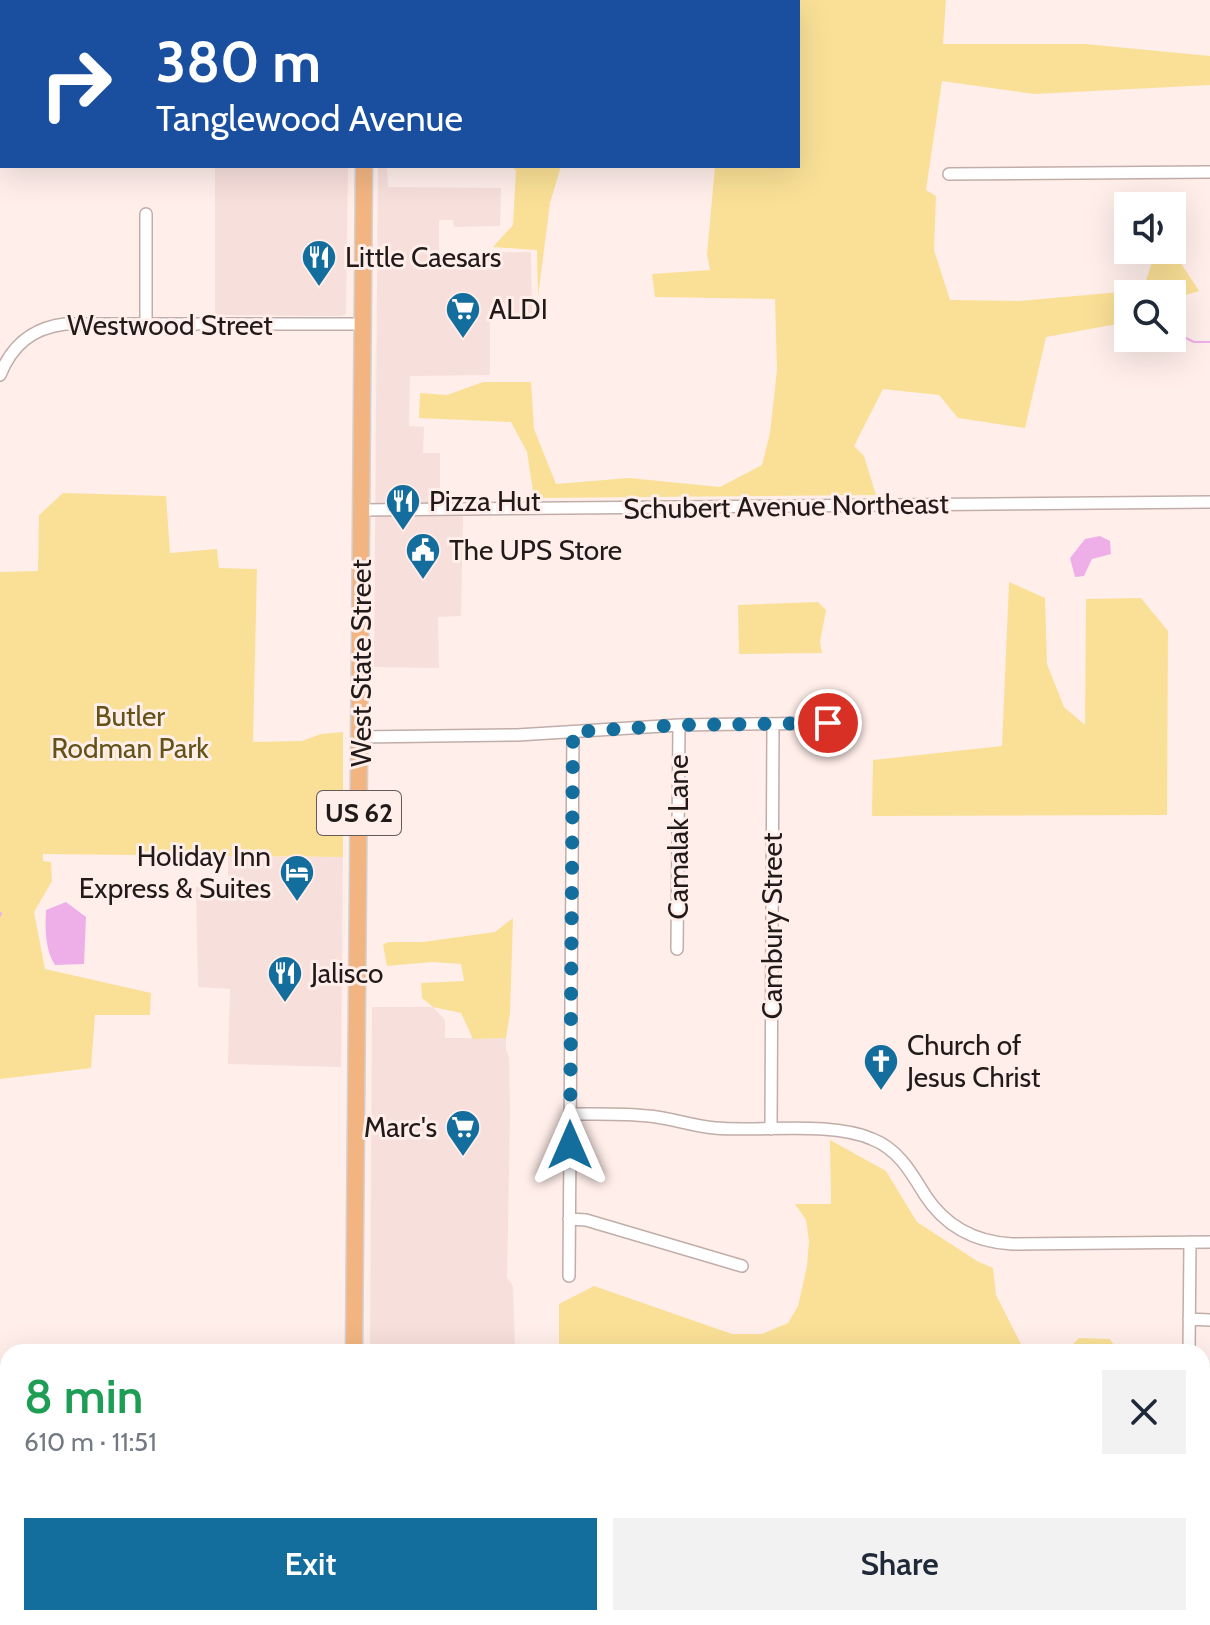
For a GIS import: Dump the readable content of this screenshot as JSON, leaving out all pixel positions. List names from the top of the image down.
{
  "streets": {
    "highway": ["West State Street", "US 62"],
    "street": [
      "Westwood Street",
      "Schubert Avenue Northeast",
      "Camalak Lane",
      "Cambury Street"
    ]
  },
  "crossings": [
    ["Westwood Street", "West State Street"],
    ["Schubert Avenue Northeast", "West State Street"]
  ],
  "parks": ["Butler Rodman Park"],
  "places": {
    "restaurant": ["Little Caesars", "Pizza Hut", "Jalisco"],
    "supermarket": ["ALDI", "Marc's"],
    "public building": ["The UPS Store"],
    "hotel": ["Holiday Inn Express & Suites"],
    "church": ["Church of Jesus Christ"]
  },
  "page": {
    "turn": ["380 m", "Tanglewood Avenue"],
    "heading": ["8 min", "610 m · 11:51"],
    "buttons": ["Exit", "Share"]
  }
}
